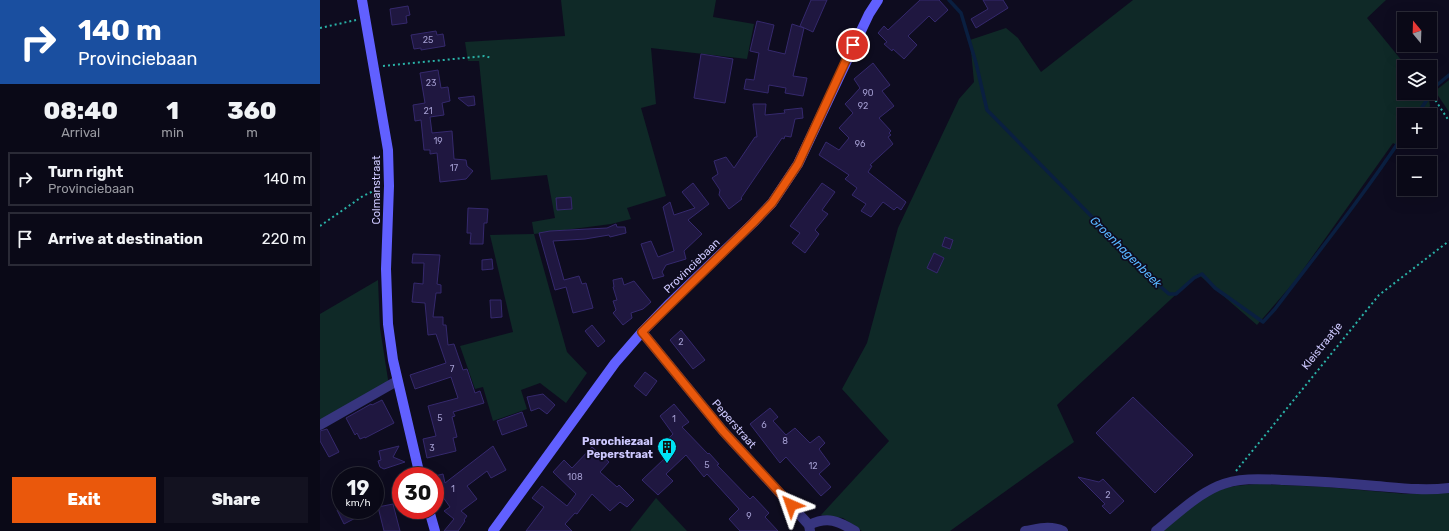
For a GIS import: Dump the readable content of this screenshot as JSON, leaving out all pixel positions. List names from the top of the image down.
{
  "streets": {
    "main road": ["Colmanstraat", "Provinciebaan"],
    "street": ["Peperstraat"],
    "path": ["Kleistraatje"]
  },
  "crossings": [
    ["Provinciebaan", "Peperstraat"]
  ],
  "water": ["Groenhagenbeek"],
  "places": {
    "building": ["Parochiezaal Peperstraat"]
  },
  "house_numbers": [
    "25",
    "23",
    "90",
    "92",
    "21",
    "19",
    "96",
    "17",
    "2",
    "7",
    "5",
    "1",
    "6",
    "8",
    "3",
    "5",
    "12",
    "108",
    "1",
    "2",
    "9"
  ],
  "north": "top",
  "page": {
    "turn": ["140 m", "Provinciebaan"],
    "map_buttons": ["+", "−"],
    "eta": [
      "08:40",
      "Arrival",
      "1",
      "min",
      "360",
      "m"
    ],
    "list": [
      {
        "name": "Turn right",
        "note": "Provinciebaan",
        "value": "140 m"
      },
      {
        "name": "Arrive at destination",
        "value": "220 m"
      }
    ],
    "speed": "19 km/h",
    "limit": "30",
    "buttons": ["Exit", "Share"]
  }
}
